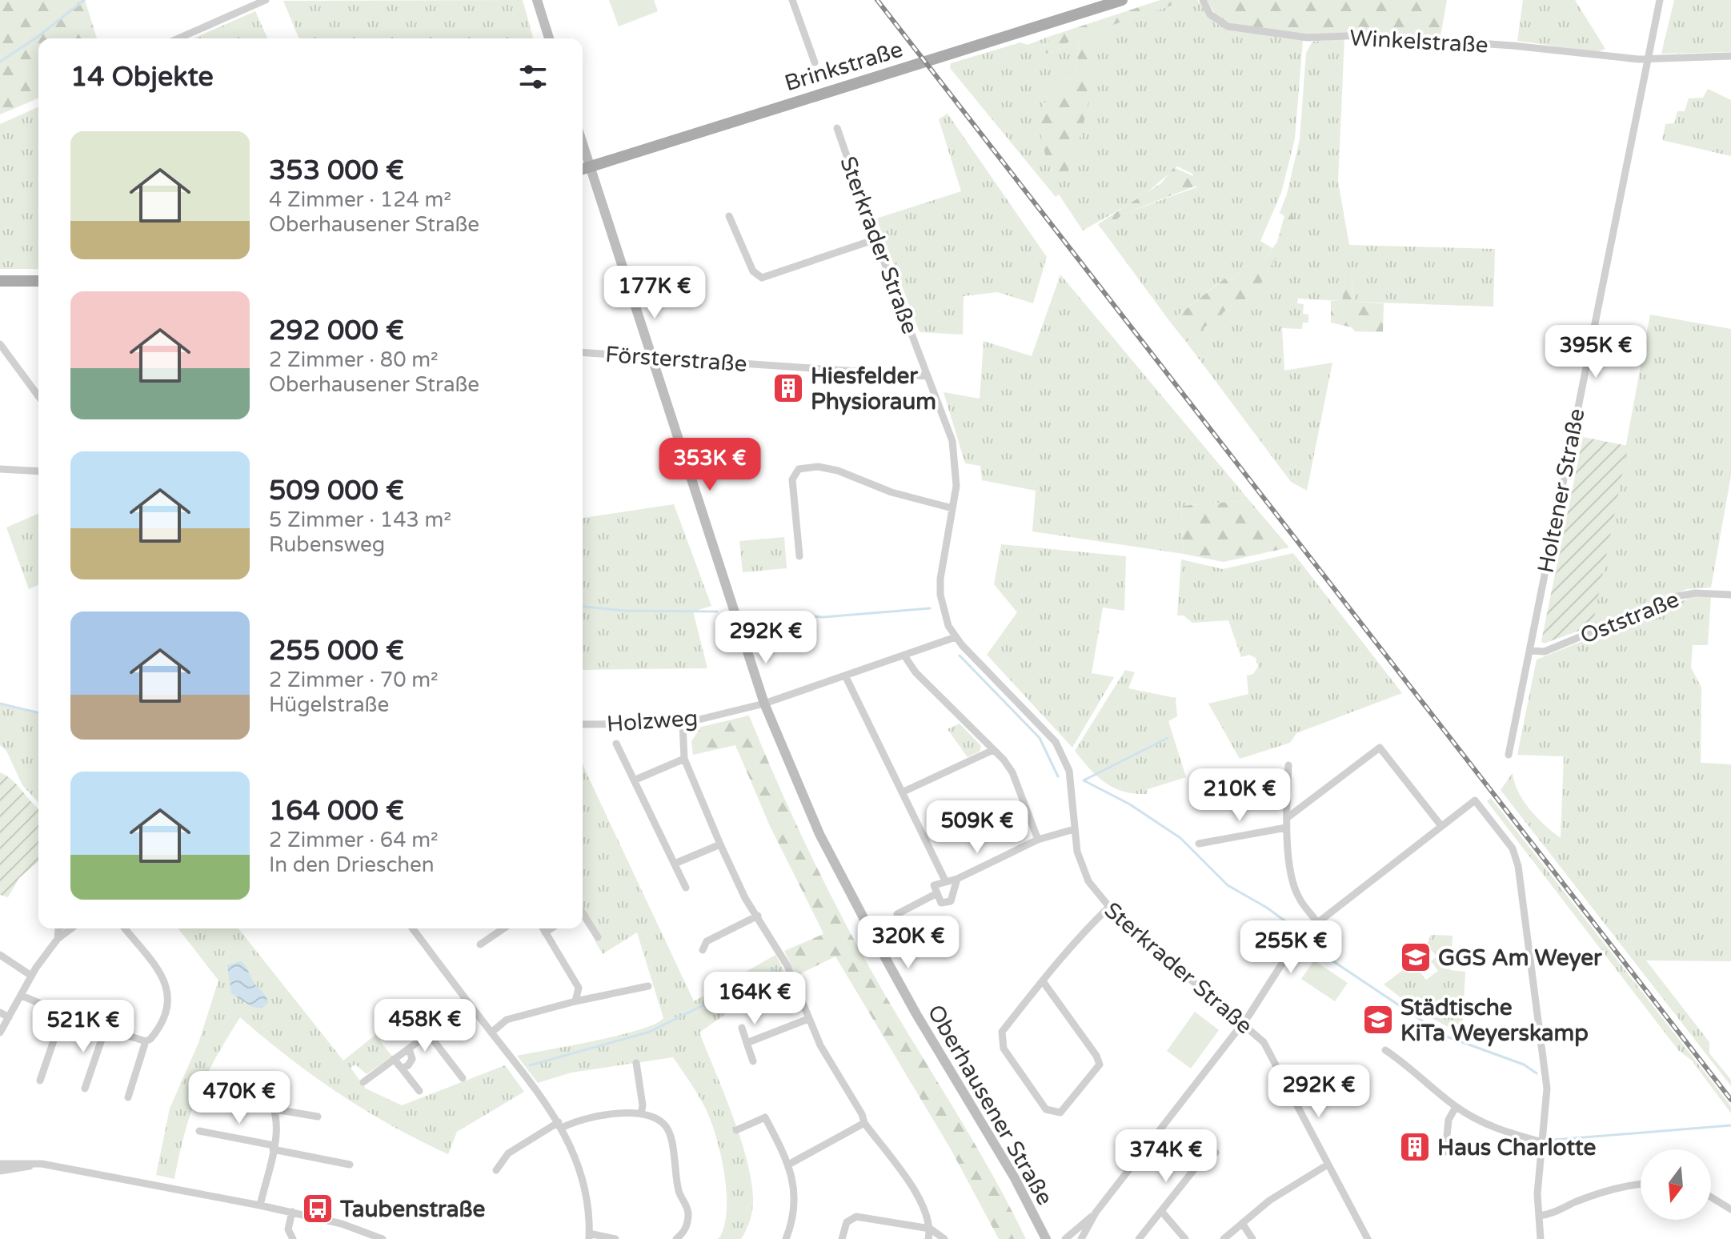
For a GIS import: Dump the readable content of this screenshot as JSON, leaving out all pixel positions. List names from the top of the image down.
{
  "streets": {
    "main road": ["Brinkstraße", "Oberhausener Straße"],
    "street": [
      "Winkelstraße",
      "Sterkrader Straße",
      "Försterstraße",
      "Holtener Straße",
      "Oststraße",
      "Holzweg"
    ]
  },
  "crossings": [
    ["Winkelstraße", "Holtener Straße"],
    ["Brinkstraße", "Oberhausener Straße"],
    ["Sterkrader Straße", "Försterstraße"],
    ["Sterkrader Straße", "Holzweg"],
    ["Försterstraße", "Oberhausener Straße"],
    ["Holtener Straße", "Oststraße"],
    ["Holzweg", "Oberhausener Straße"]
  ],
  "places": {
    "building": ["Hiesfelder Physioraum", "Haus Charlotte"],
    "school or university": ["GGS Am Weyer", "Städtische KiTa Weyerskamp"],
    "bus stop": ["Taubenstraße"]
  },
  "north": "bottom",
  "page": {
    "heading": "14 Objekte",
    "list": [
      {
        "name": "353 000 €",
        "note": "4 Zimmer · 124 m² · Oberhausener Straße"
      },
      {
        "name": "292 000 €",
        "note": "2 Zimmer · 80 m² · Oberhausener Straße"
      },
      {
        "name": "509 000 €",
        "note": "5 Zimmer · 143 m² · Rubensweg"
      },
      {
        "name": "255 000 €",
        "note": "2 Zimmer · 70 m² · Hügelstraße"
      },
      {
        "name": "164 000 €",
        "note": "2 Zimmer · 64 m² · In den Drieschen"
      }
    ],
    "price": [
      "177K €",
      "395K €",
      "353K €",
      "292K €",
      "210K €",
      "509K €",
      "320K €",
      "255K €",
      "164K €",
      "458K €",
      "521K €",
      "292K €",
      "470K €",
      "374K €"
    ]
  }
}
